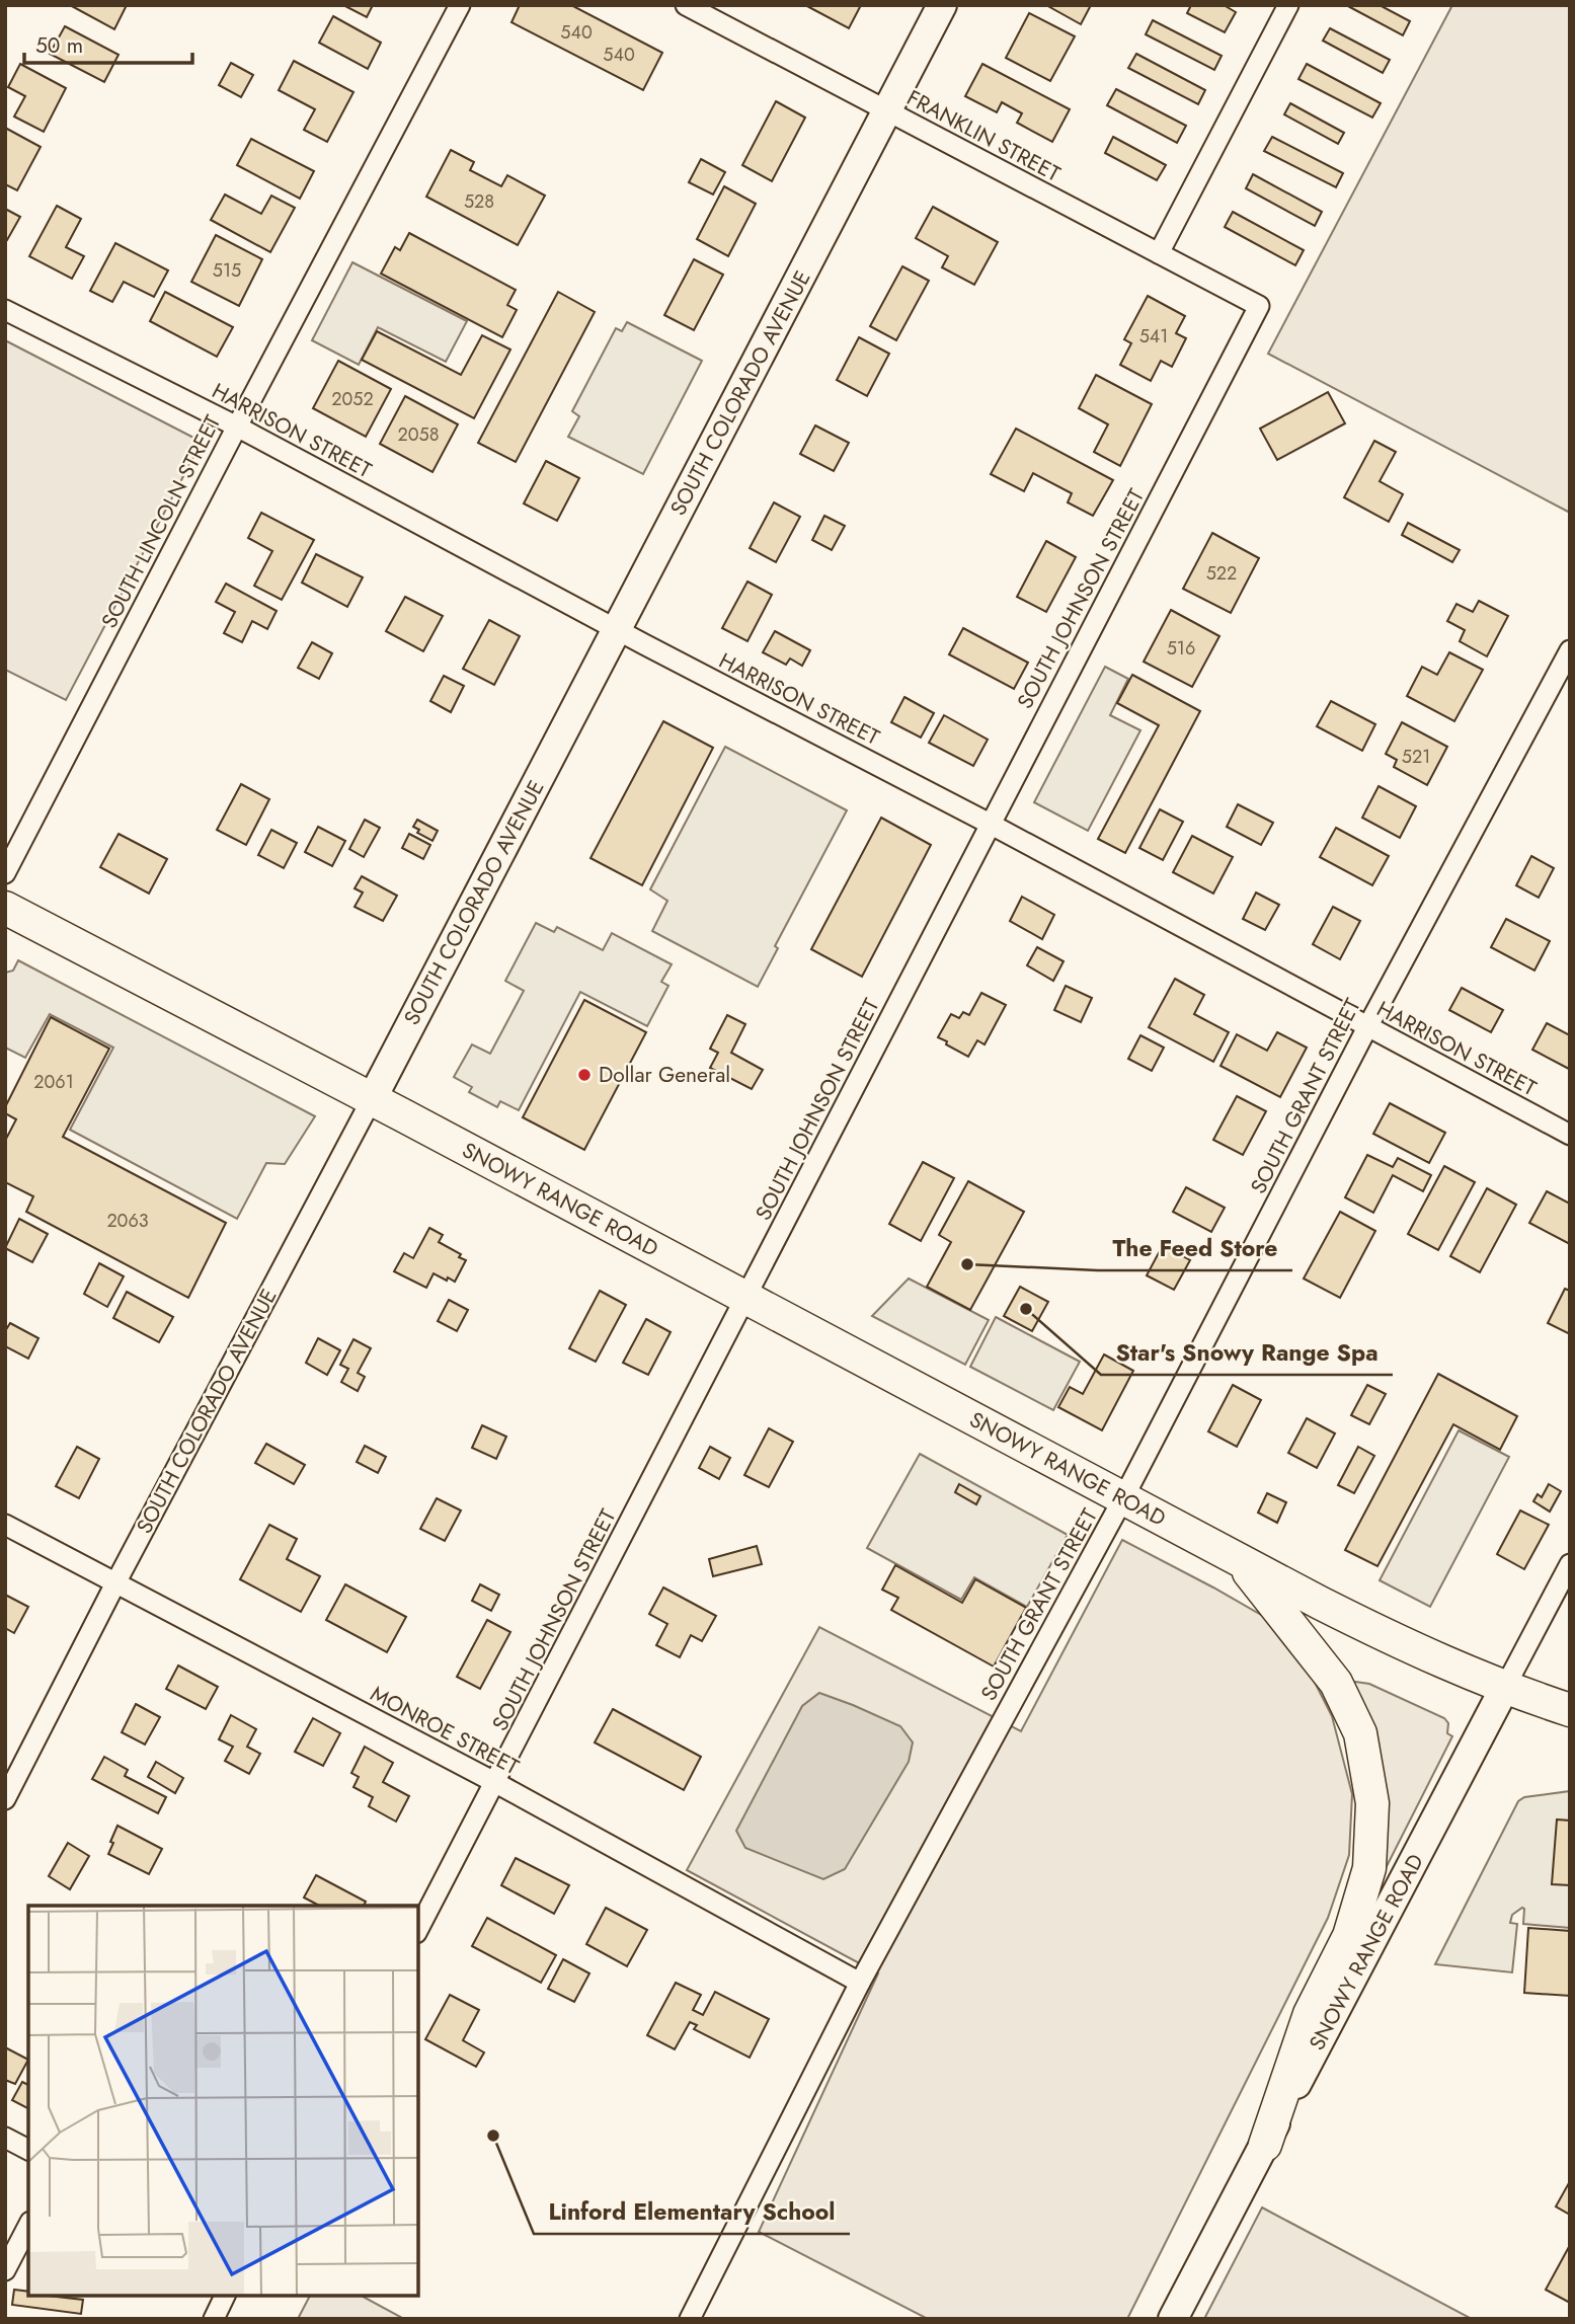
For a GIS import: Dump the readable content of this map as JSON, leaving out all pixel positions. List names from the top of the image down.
{
  "streets": {
    "main road": ["SNOWY RANGE ROAD"],
    "street": [
      "FRANKLIN STREET",
      "SOUTH COLORADO AVENUE",
      "HARRISON STREET",
      "SOUTH LINCOLN STREET",
      "SOUTH JOHNSON STREET",
      "SOUTH GRANT STREET",
      "MONROE STREET"
    ]
  },
  "crossings": [
    ["FRANKLIN STREET", "SOUTH COLORADO AVENUE"],
    ["FRANKLIN STREET", "SOUTH JOHNSON STREET"],
    ["SOUTH COLORADO AVENUE", "HARRISON STREET"],
    ["SOUTH COLORADO AVENUE", "SNOWY RANGE ROAD"],
    ["SOUTH COLORADO AVENUE", "MONROE STREET"],
    ["HARRISON STREET", "SOUTH LINCOLN STREET"],
    ["HARRISON STREET", "SOUTH JOHNSON STREET"],
    ["HARRISON STREET", "SOUTH GRANT STREET"],
    ["SOUTH JOHNSON STREET", "SNOWY RANGE ROAD"],
    ["SOUTH JOHNSON STREET", "MONROE STREET"],
    ["SOUTH GRANT STREET", "SNOWY RANGE ROAD"],
    ["SOUTH GRANT STREET", "MONROE STREET"]
  ],
  "places": [
    "Dollar General",
    "The Feed Store",
    "Star's Snowy Range Spa",
    "Linford Elementary School"
  ],
  "house_numbers": [
    "540",
    "540",
    "528",
    "515",
    "541",
    "2052",
    "2058",
    "522",
    "516",
    "521",
    "2061",
    "2063"
  ],
  "scale_bar": "50 m"
}
